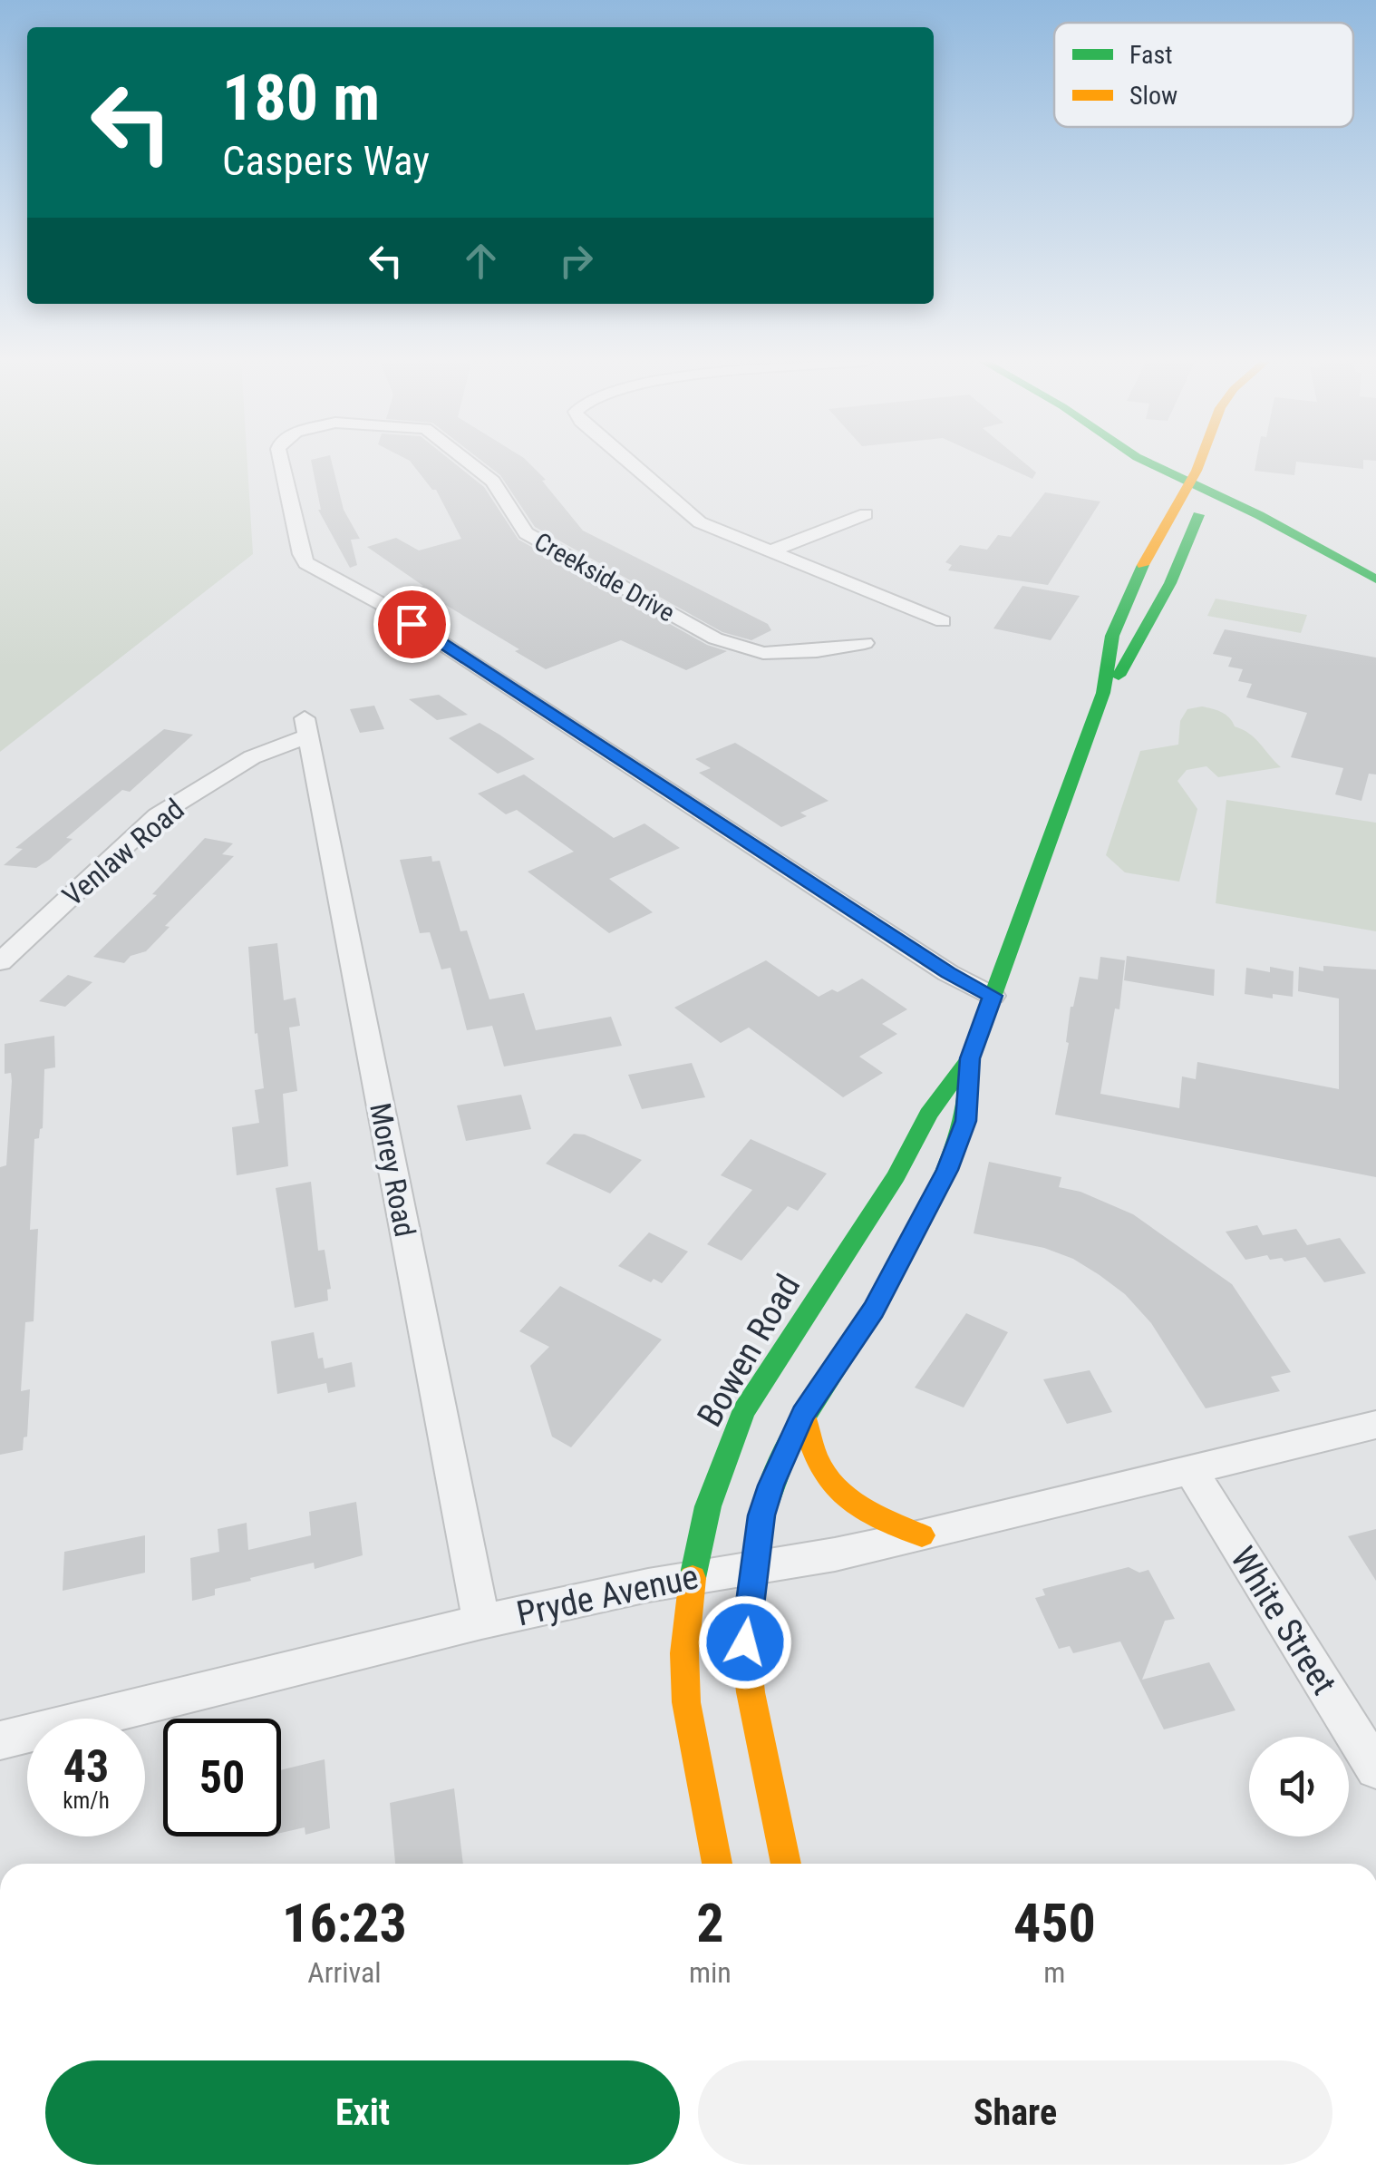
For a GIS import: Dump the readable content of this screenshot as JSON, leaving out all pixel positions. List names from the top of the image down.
{
  "streets": {
    "main road": ["Bowen Road"],
    "street": [
      "Creekside Drive",
      "Venlaw Road",
      "Morey Road",
      "Pryde Avenue",
      "White Street"
    ]
  },
  "crossings": [
    ["Creekside Drive", "Bowen Road"],
    ["Venlaw Road", "Morey Road"],
    ["Morey Road", "Pryde Avenue"],
    ["Bowen Road", "Pryde Avenue"],
    ["Pryde Avenue", "White Street"]
  ],
  "legend": ["Fast", "Slow"],
  "page": {
    "turn": ["180 m", "Caspers Way"],
    "speed": "43 km/h",
    "limit": "50",
    "eta": [
      "16:23",
      "Arrival",
      "2",
      "min",
      "450",
      "m"
    ],
    "buttons": ["Exit", "Share"]
  }
}
